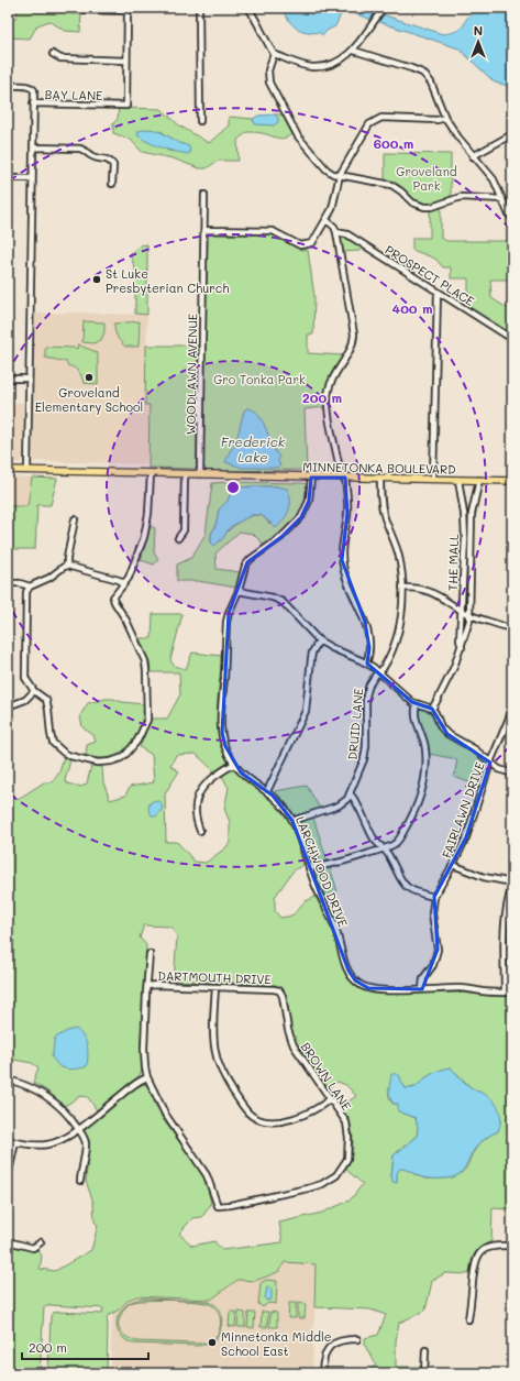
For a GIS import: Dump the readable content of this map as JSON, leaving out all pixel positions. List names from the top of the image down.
{
  "streets": {
    "main road": ["MINNETONKA BOULEVARD"],
    "street": [
      "BAY LANE",
      "PROSPECT PLACE",
      "WOODLAWN AVENUE",
      "THE MALL",
      "DRUID LANE",
      "FAIRLAWN DRIVE",
      "LARCHWOOD DRIVE",
      "DARTMOUTH DRIVE",
      "BROWN LANE"
    ]
  },
  "crossings": [
    ["WOODLAWN AVENUE", "MINNETONKA BOULEVARD"],
    ["MINNETONKA BOULEVARD", "THE MALL"],
    ["MINNETONKA BOULEVARD", "DRUID LANE"],
    ["MINNETONKA BOULEVARD", "LARCHWOOD DRIVE"],
    ["DRUID LANE", "LARCHWOOD DRIVE"],
    ["DARTMOUTH DRIVE", "BROWN LANE"]
  ],
  "water": ["Frederick Lake"],
  "parks": ["Groveland Park", "Gro Tonka Park"],
  "places": ["St Luke Presbyterian Church", "Groveland Elementary School", "Minnetonka Middle School East"],
  "scale_bar": "200 m",
  "north": "top",
  "rings": ["600 m", "400 m", "200 m"]
}
